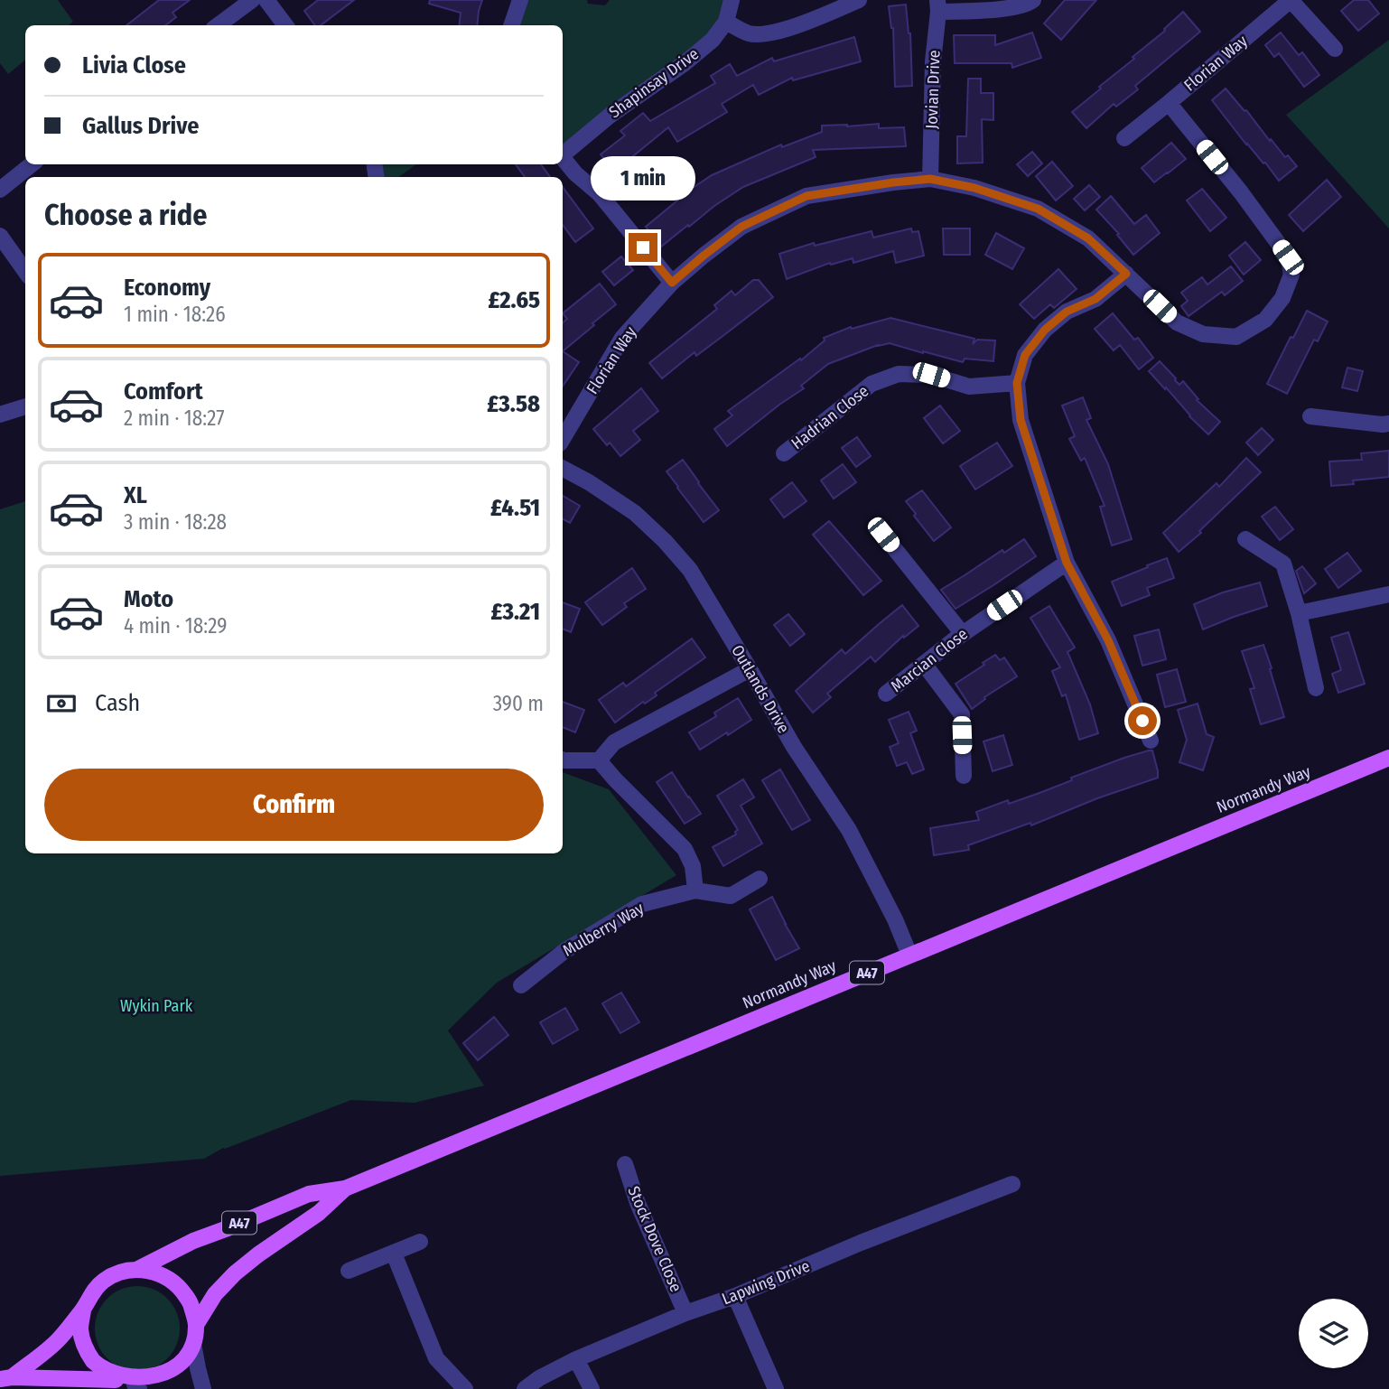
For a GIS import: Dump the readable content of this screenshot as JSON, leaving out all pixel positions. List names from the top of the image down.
{
  "streets": {
    "main road": ["Normandy Way", "A47"],
    "street": [
      "Florian Way",
      "Shapinsay Drive",
      "Jovian Drive",
      "Hadrian Close",
      "Marcian Close",
      "Outlands Drive",
      "Mulberry Way",
      "Stock Dove Close",
      "Lapwing Drive"
    ]
  },
  "crossings": [
    ["Florian Way", "Jovian Drive"],
    ["Outlands Drive", "Normandy Way"],
    ["Stock Dove Close", "Lapwing Drive"]
  ],
  "parks": ["Wykin Park"],
  "page": {
    "banner": ["Livia Close", "Gallus Drive"],
    "bubble": "1 min",
    "heading": "Choose a ride",
    "list": [
      {
        "name": "Economy",
        "note": "1 min · 18:26",
        "value": "£2.65"
      },
      {
        "name": "Comfort",
        "note": "2 min · 18:27",
        "value": "£3.58"
      },
      {
        "name": "XL",
        "note": "3 min · 18:28",
        "value": "£4.51"
      },
      {
        "name": "Moto",
        "note": "4 min · 18:29",
        "value": "£3.21"
      }
    ],
    "pay": ["Cash", "390 m"],
    "buttons": "Confirm"
  }
}
